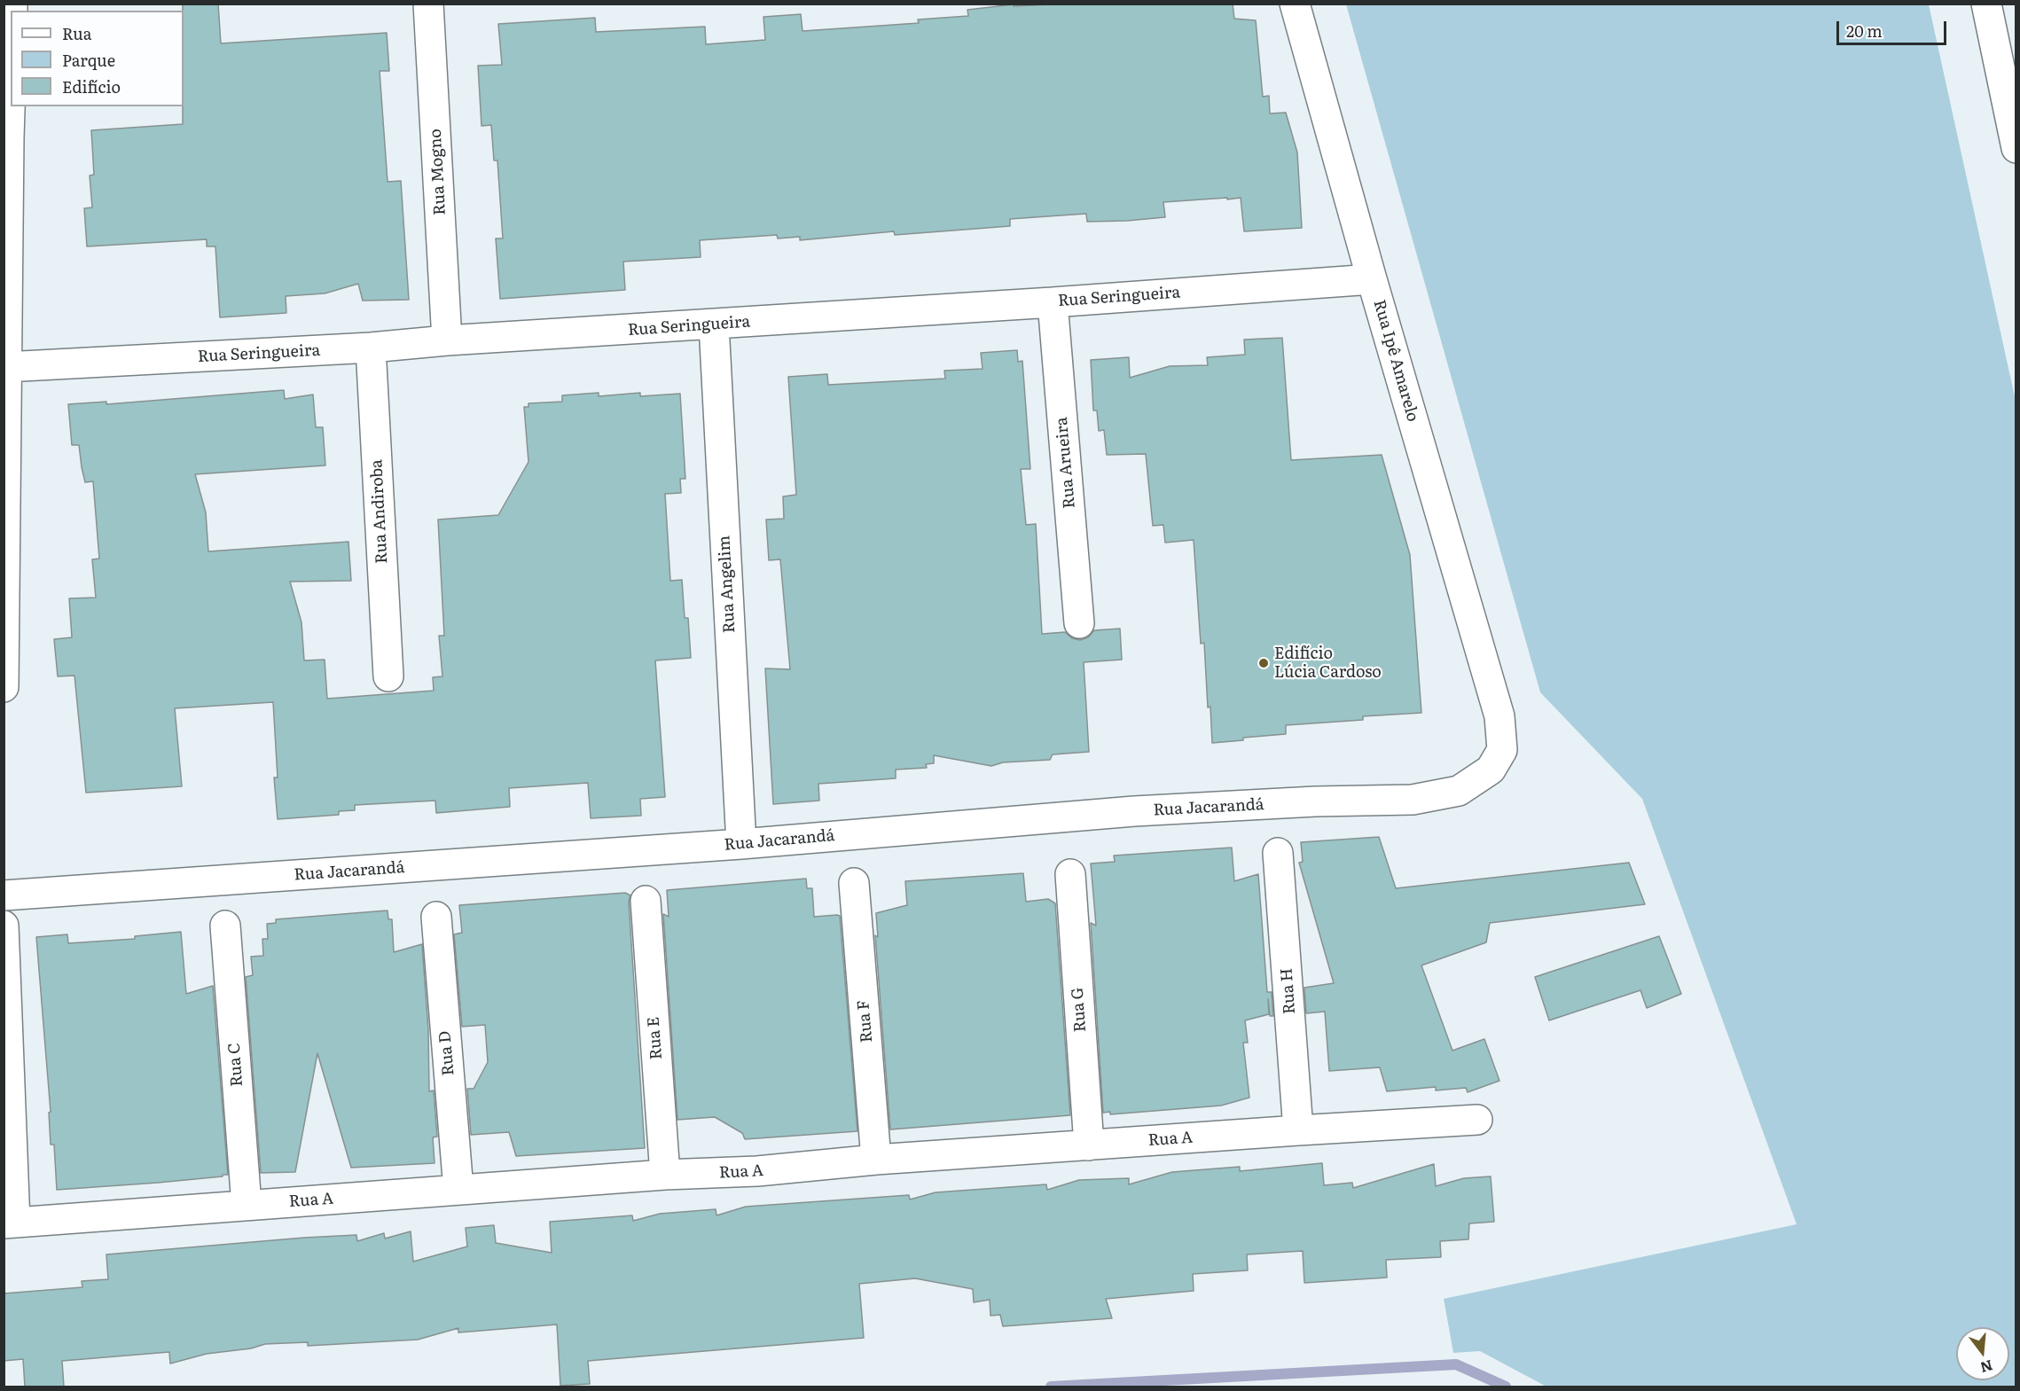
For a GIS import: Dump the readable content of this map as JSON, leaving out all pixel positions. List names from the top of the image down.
{
  "streets": {
    "street": [
      "Rua Mogno",
      "Rua Seringueira",
      "Rua Ipê Amarelo",
      "Rua Arueira",
      "Rua Andiroba",
      "Rua Angelim",
      "Rua Jacarandá",
      "Rua H",
      "Rua G",
      "Rua F",
      "Rua E",
      "Rua D",
      "Rua C",
      "Rua A"
    ]
  },
  "crossings": [
    ["Rua Mogno", "Rua Seringueira"],
    ["Rua Seringueira", "Rua Ipê Amarelo"],
    ["Rua Seringueira", "Rua Arueira"],
    ["Rua Seringueira", "Rua Andiroba"],
    ["Rua Seringueira", "Rua Angelim"],
    ["Rua Ipê Amarelo", "Rua Jacarandá"],
    ["Rua Angelim", "Rua Jacarandá"],
    ["Rua H", "Rua A"],
    ["Rua G", "Rua A"],
    ["Rua F", "Rua A"],
    ["Rua E", "Rua A"],
    ["Rua D", "Rua A"],
    ["Rua C", "Rua A"]
  ],
  "places": ["Edifício Lúcia Cardoso"],
  "legend": ["Rua", "Parque", "Edifício"],
  "scale_bar": "20 m",
  "north": "bottom"
}
